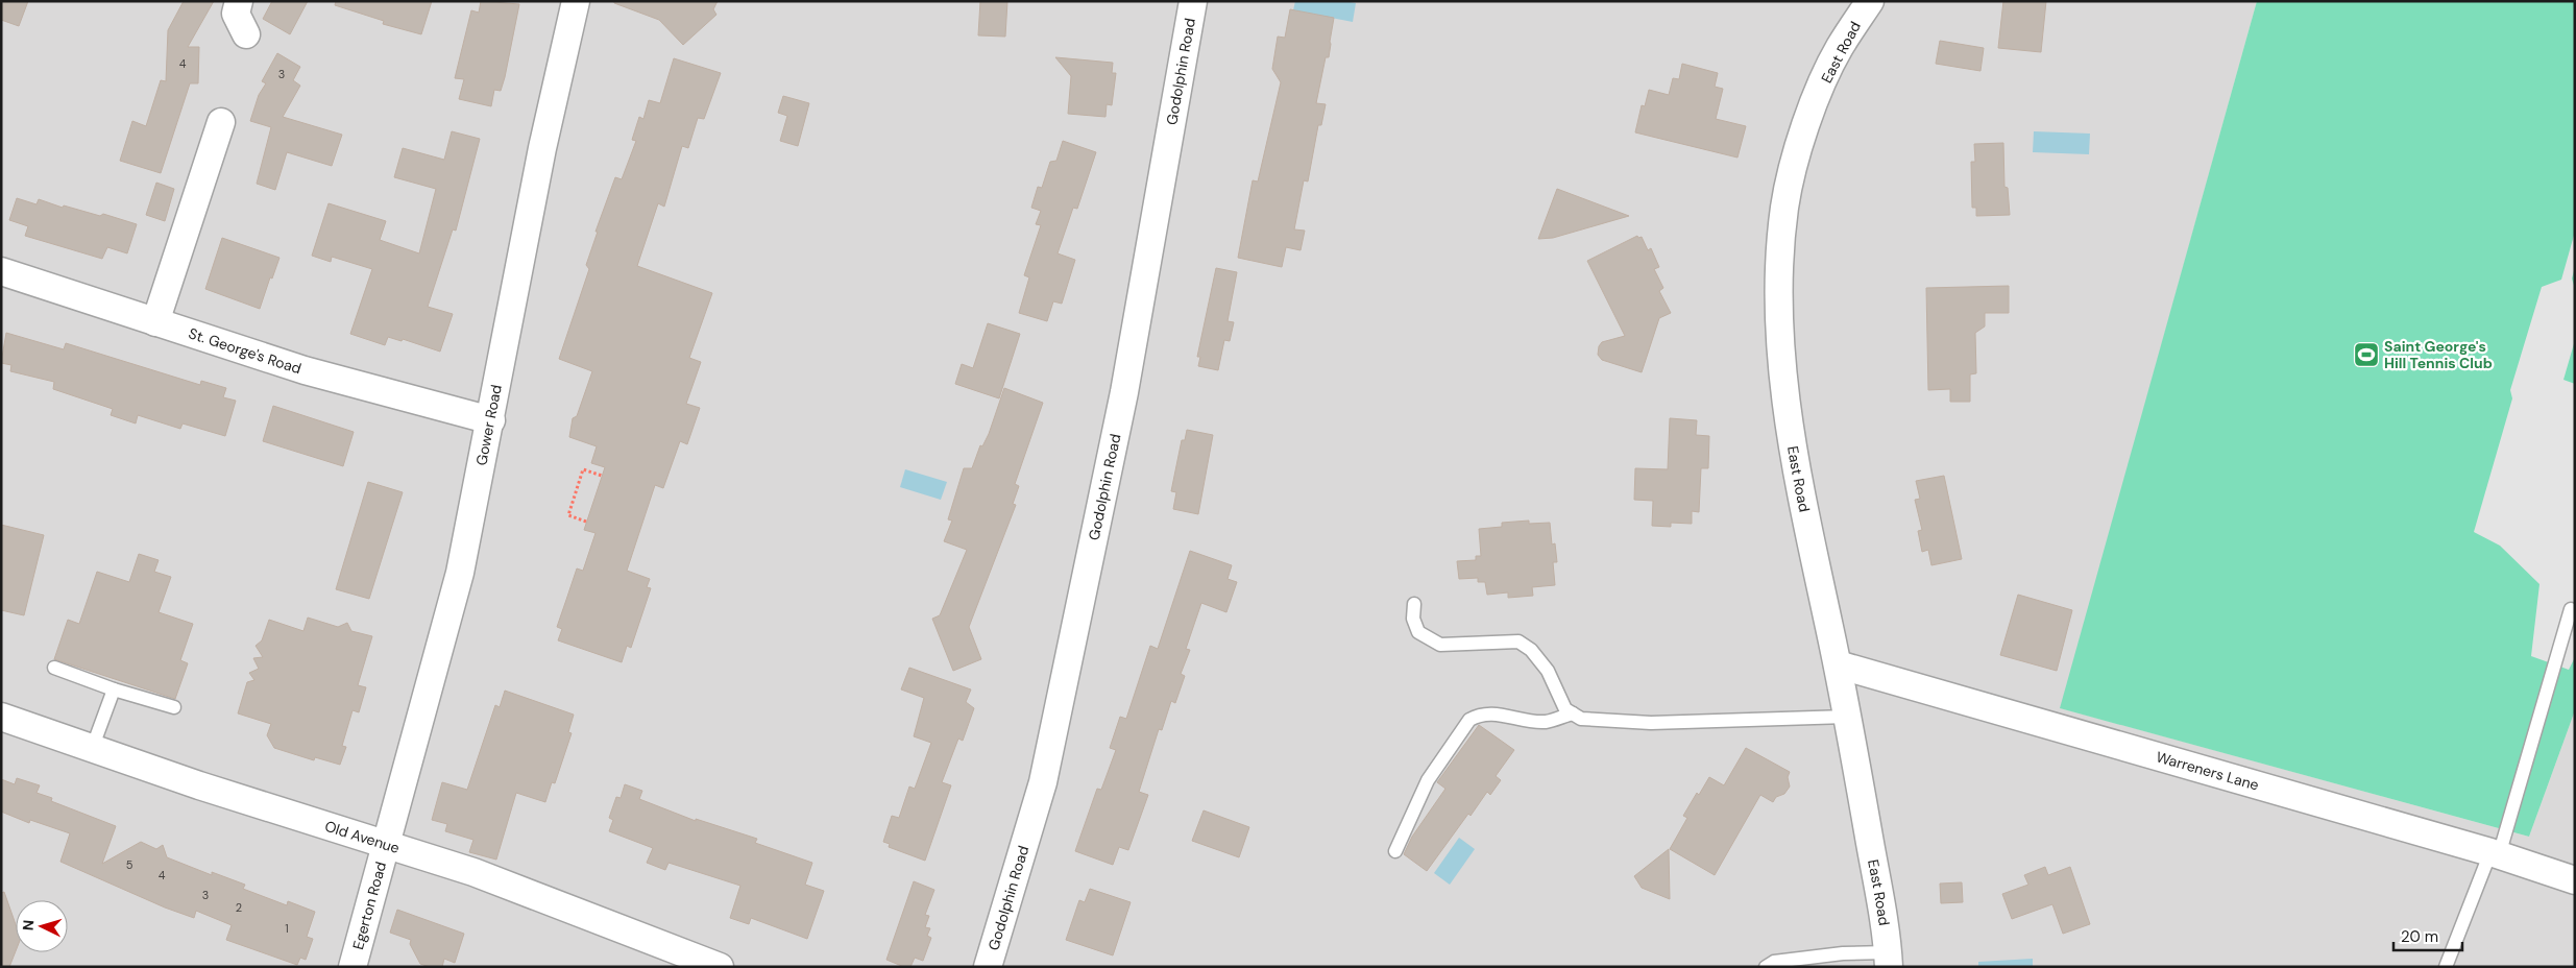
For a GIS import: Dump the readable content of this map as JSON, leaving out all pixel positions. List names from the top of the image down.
{
  "streets": {
    "street": [
      "East Road",
      "Godolphin Road",
      "St. George's Road",
      "Gower Road",
      "Warreners Lane",
      "Old Avenue",
      "Egerton Road"
    ]
  },
  "crossings": [
    ["East Road", "Warreners Lane"],
    ["St. George's Road", "Gower Road"],
    ["Gower Road", "Old Avenue"],
    ["Gower Road", "Egerton Road"],
    ["Old Avenue", "Egerton Road"]
  ],
  "places": {
    "sports": ["Saint George's Hill Tennis Club"]
  },
  "house_numbers": [
    "4",
    "3",
    "5",
    "4",
    "3",
    "2",
    "1"
  ],
  "scale_bar": "20 m",
  "north": "left"
}
